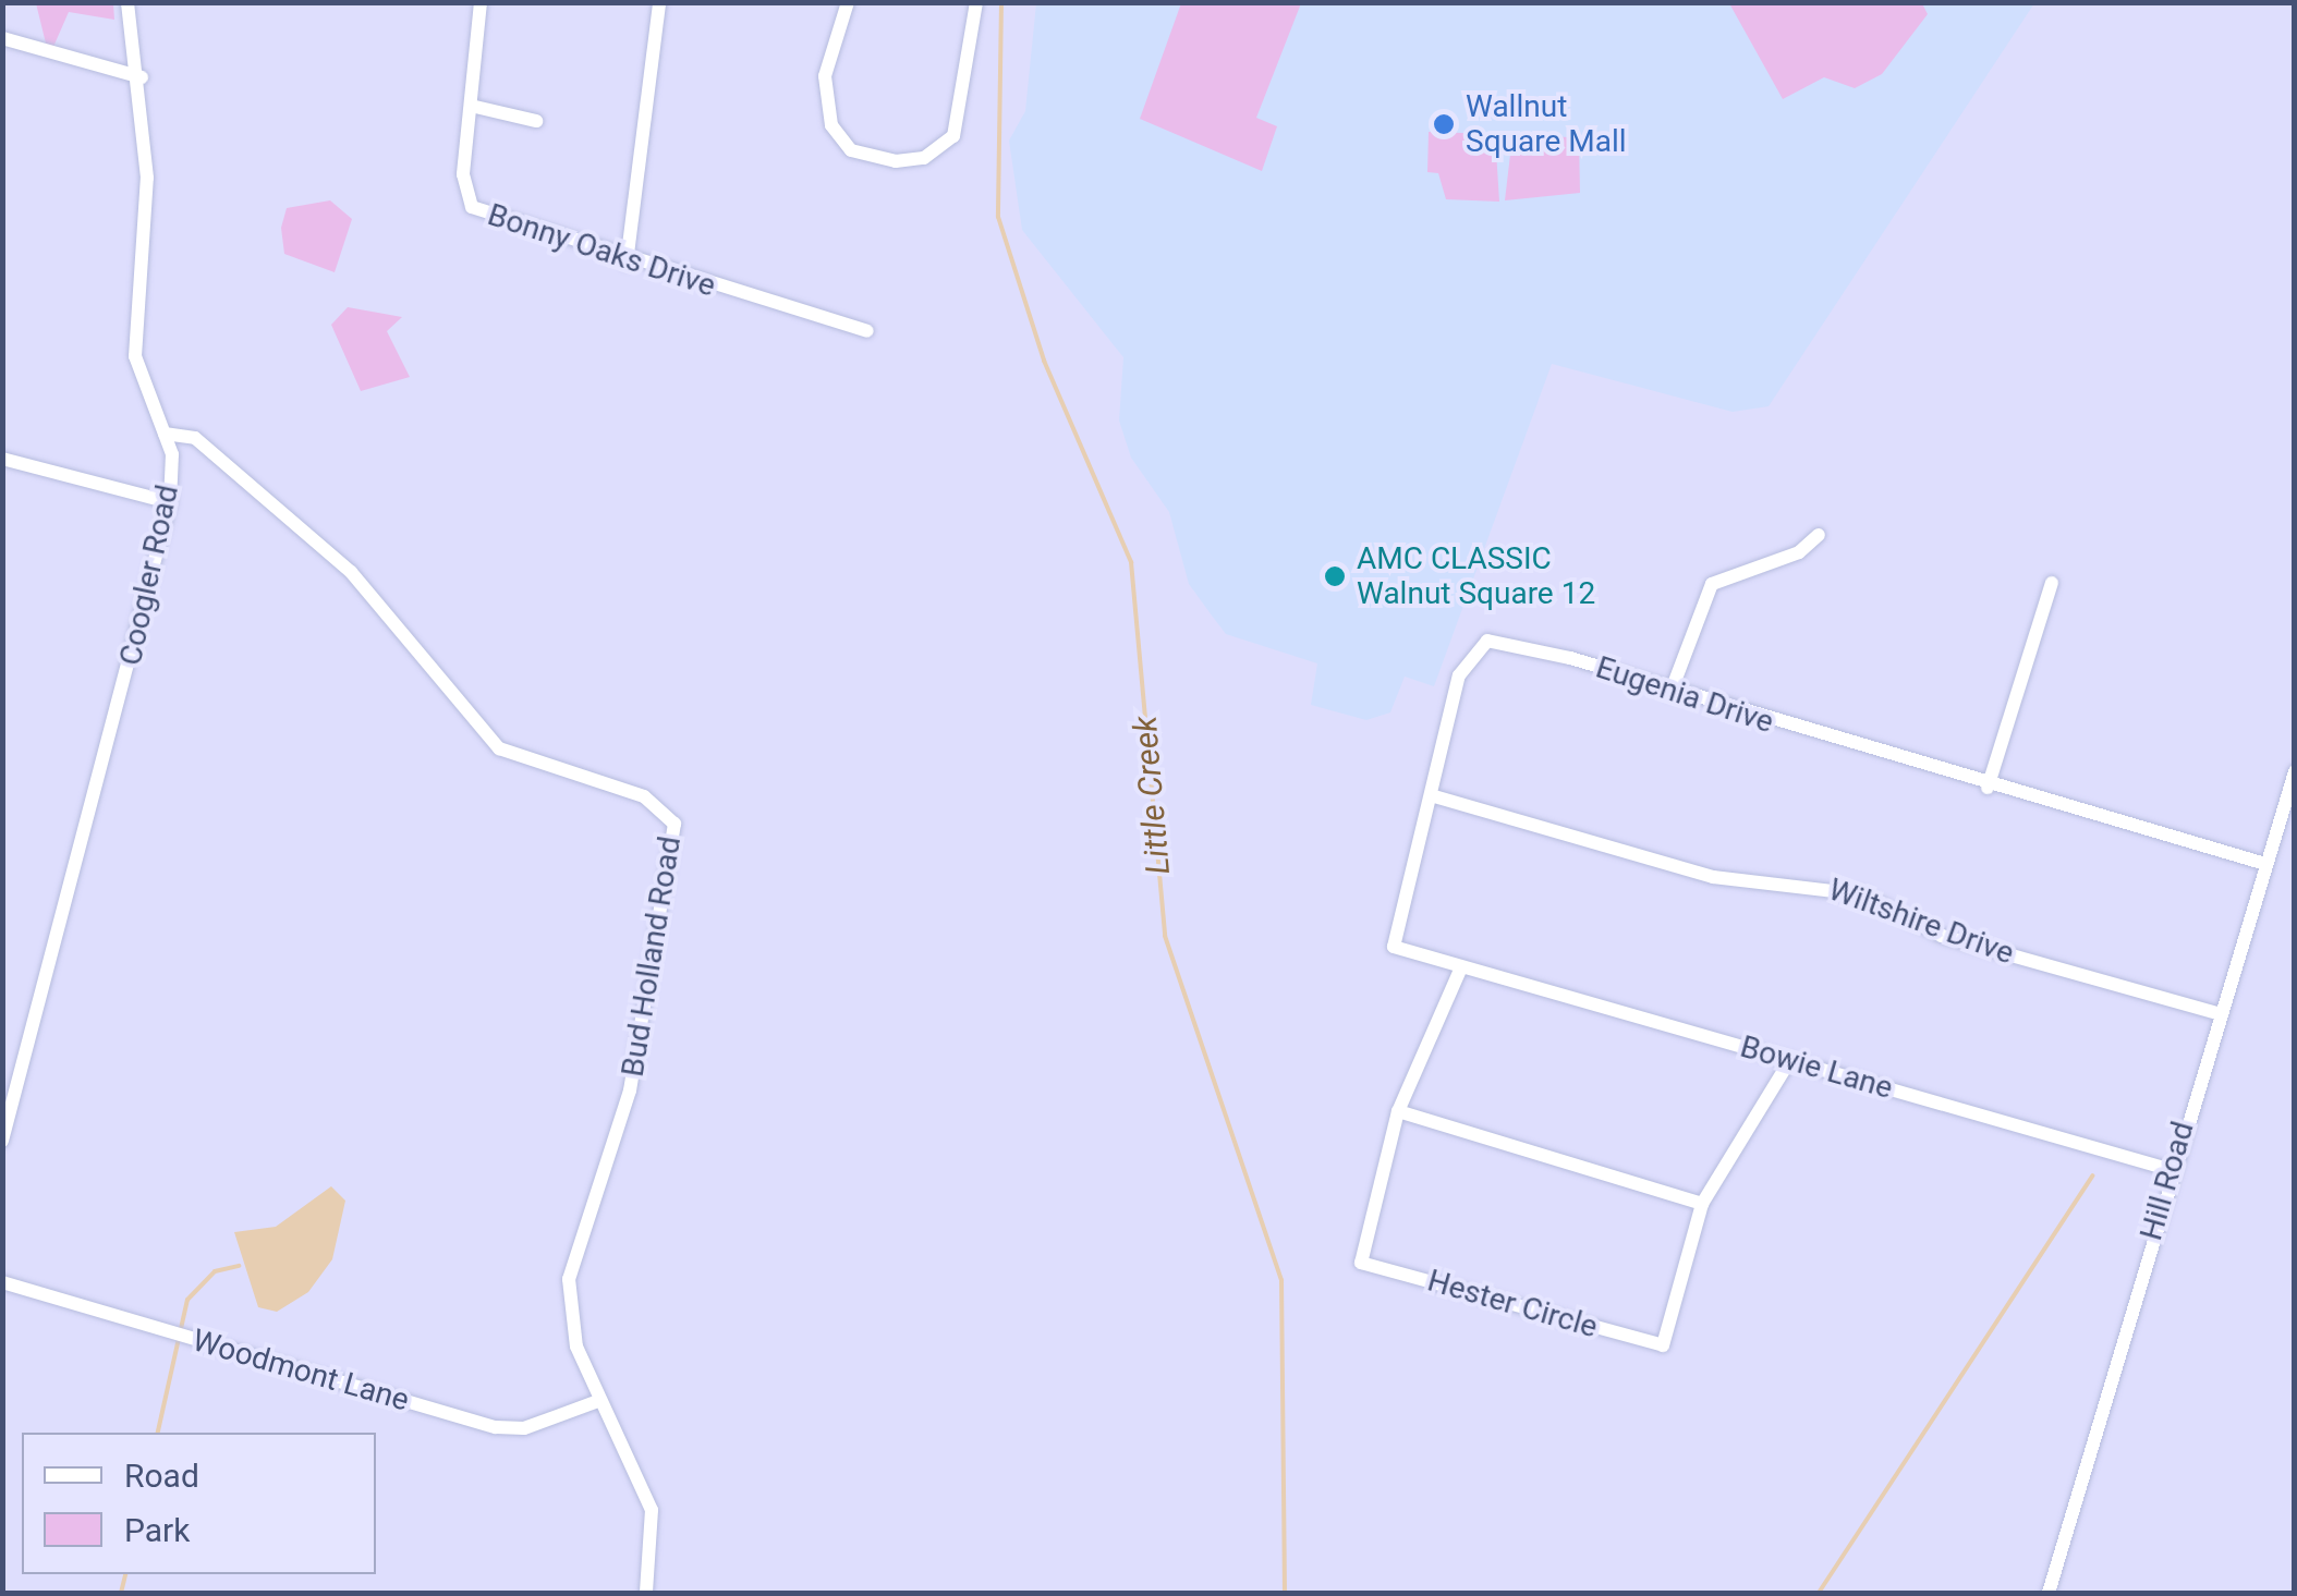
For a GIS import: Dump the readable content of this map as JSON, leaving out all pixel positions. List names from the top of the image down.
{
  "streets": {
    "street": [
      "Bonny Oaks Drive",
      "Coogler Road",
      "Eugenia Drive",
      "Wiltshire Drive",
      "Bud Holland Road",
      "Bowie Lane",
      "Hill Road",
      "Hester Circle",
      "Woodmont Lane"
    ]
  },
  "crossings": [
    ["Coogler Road", "Bud Holland Road"],
    ["Eugenia Drive", "Wiltshire Drive"],
    ["Eugenia Drive", "Bowie Lane"],
    ["Eugenia Drive", "Hill Road"],
    ["Eugenia Drive", "Hester Circle"],
    ["Wiltshire Drive", "Hill Road"],
    ["Bud Holland Road", "Woodmont Lane"],
    ["Bowie Lane", "Hill Road"],
    ["Bowie Lane", "Hester Circle"]
  ],
  "water": ["Little Creek"],
  "places": ["Wallnut Square Mall", "AMC CLASSIC Walnut Square 12"],
  "legend": ["Road", "Park"]
}
